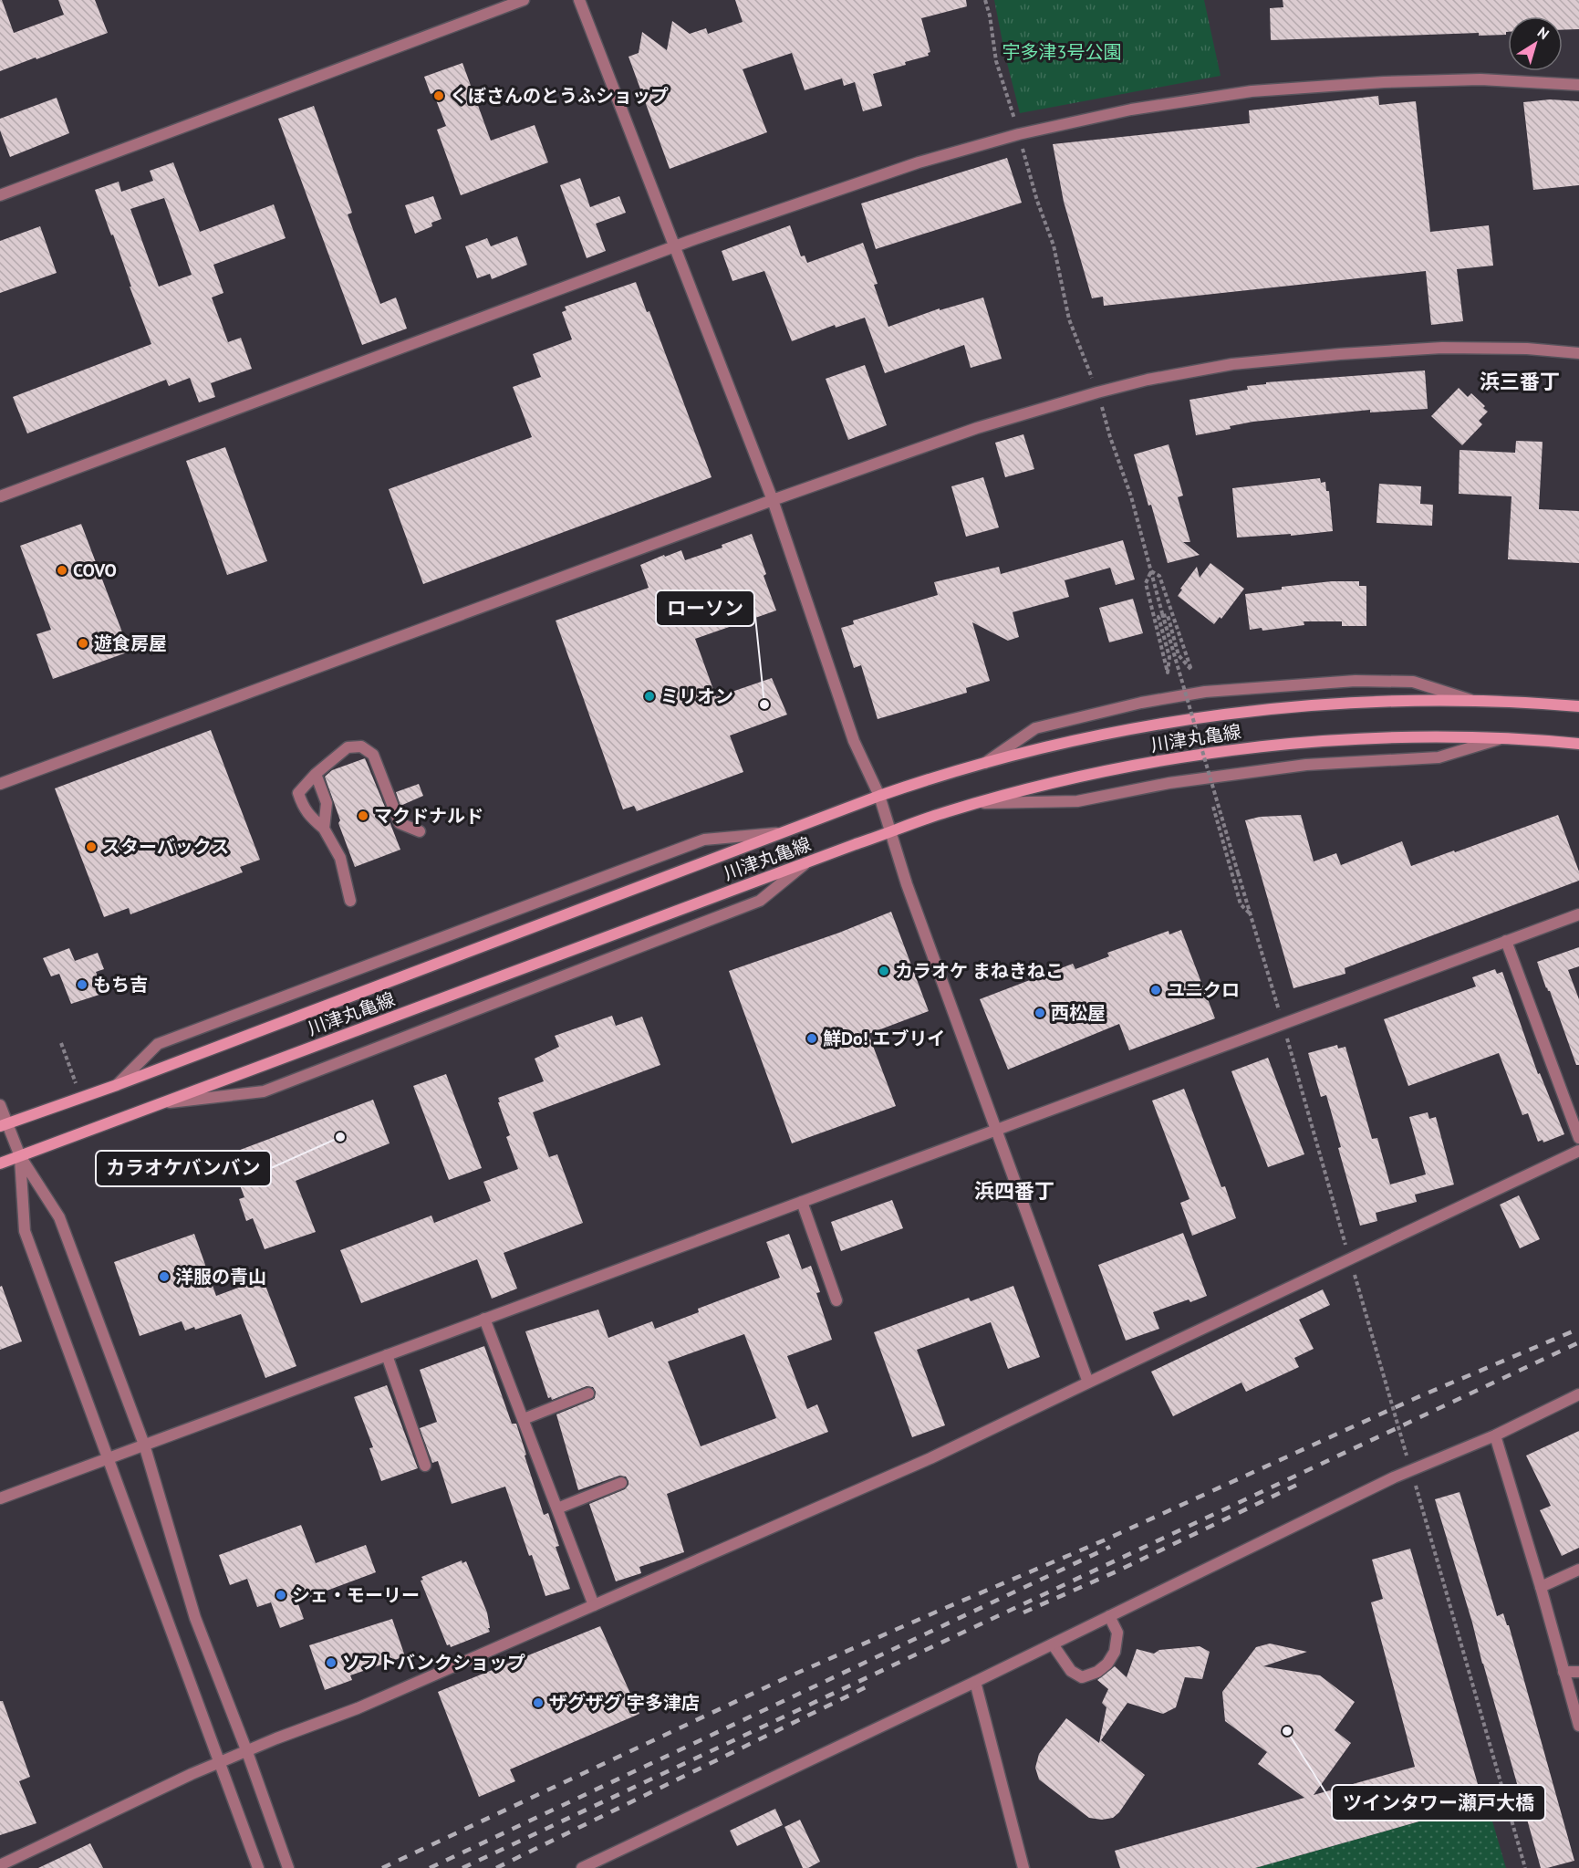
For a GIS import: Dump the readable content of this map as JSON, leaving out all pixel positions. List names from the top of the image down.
{
  "streets": {
    "main road": ["川津丸亀線"]
  },
  "districts": ["浜三番丁", "浜四番丁"],
  "parks": ["宇多津3号公園"],
  "places": [
    "くぼさんのとうふショップ",
    "COVO",
    "遊食房屋",
    "ミリオン",
    "ローソン",
    "マクドナルド",
    "スターバックス",
    "カラオケ まねきねこ",
    "もち吉",
    "ユニクロ",
    "西松屋",
    "鮮Do! エブリイ",
    "カラオケバンバン",
    "洋服の青山",
    "シェ・モーリー",
    "ソフトバンクショップ",
    "ザグザグ 宇多津店",
    "ツインタワー瀬戸大橋"
  ],
  "north": "top right"
}
